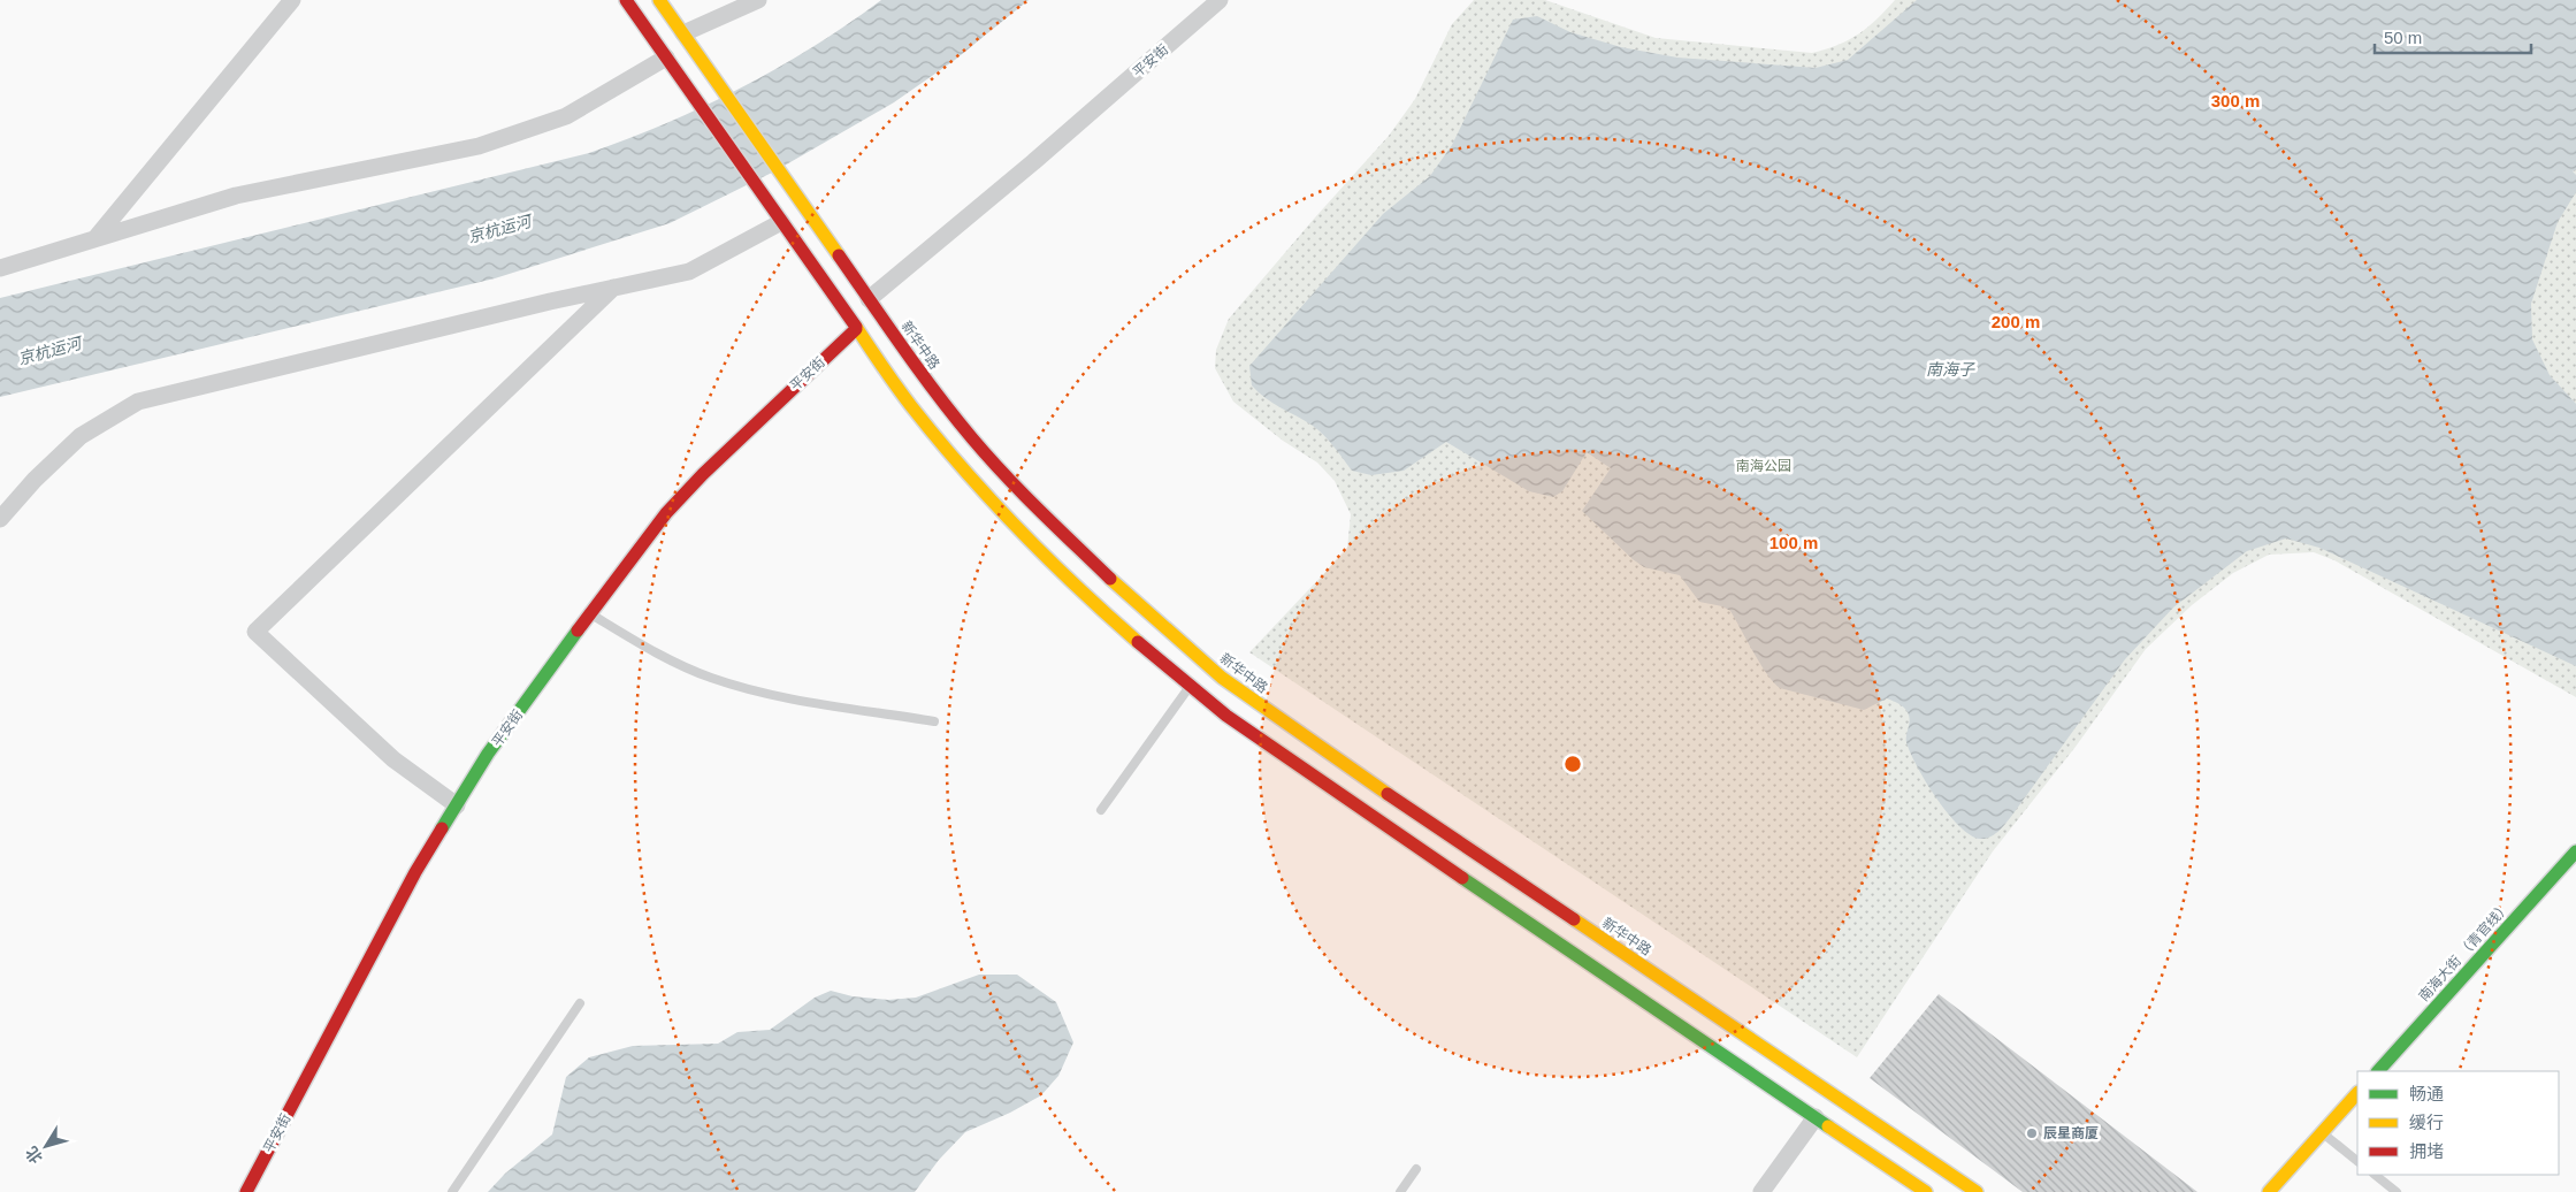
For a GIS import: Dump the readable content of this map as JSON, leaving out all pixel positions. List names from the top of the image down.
{
  "streets": {
    "main road": ["平安街", "新华中路", "南海大街 （青官线）"]
  },
  "crossings": [
    ["平安街", "新华中路"]
  ],
  "water": ["京杭运河", "南海子"],
  "parks": ["南海公园"],
  "places": ["辰星商厦"],
  "legend": ["畅通", "缓行", "拥堵"],
  "scale_bar": "50 m",
  "north": "bottom left",
  "rings": ["300 m", "200 m", "100 m"]
}
